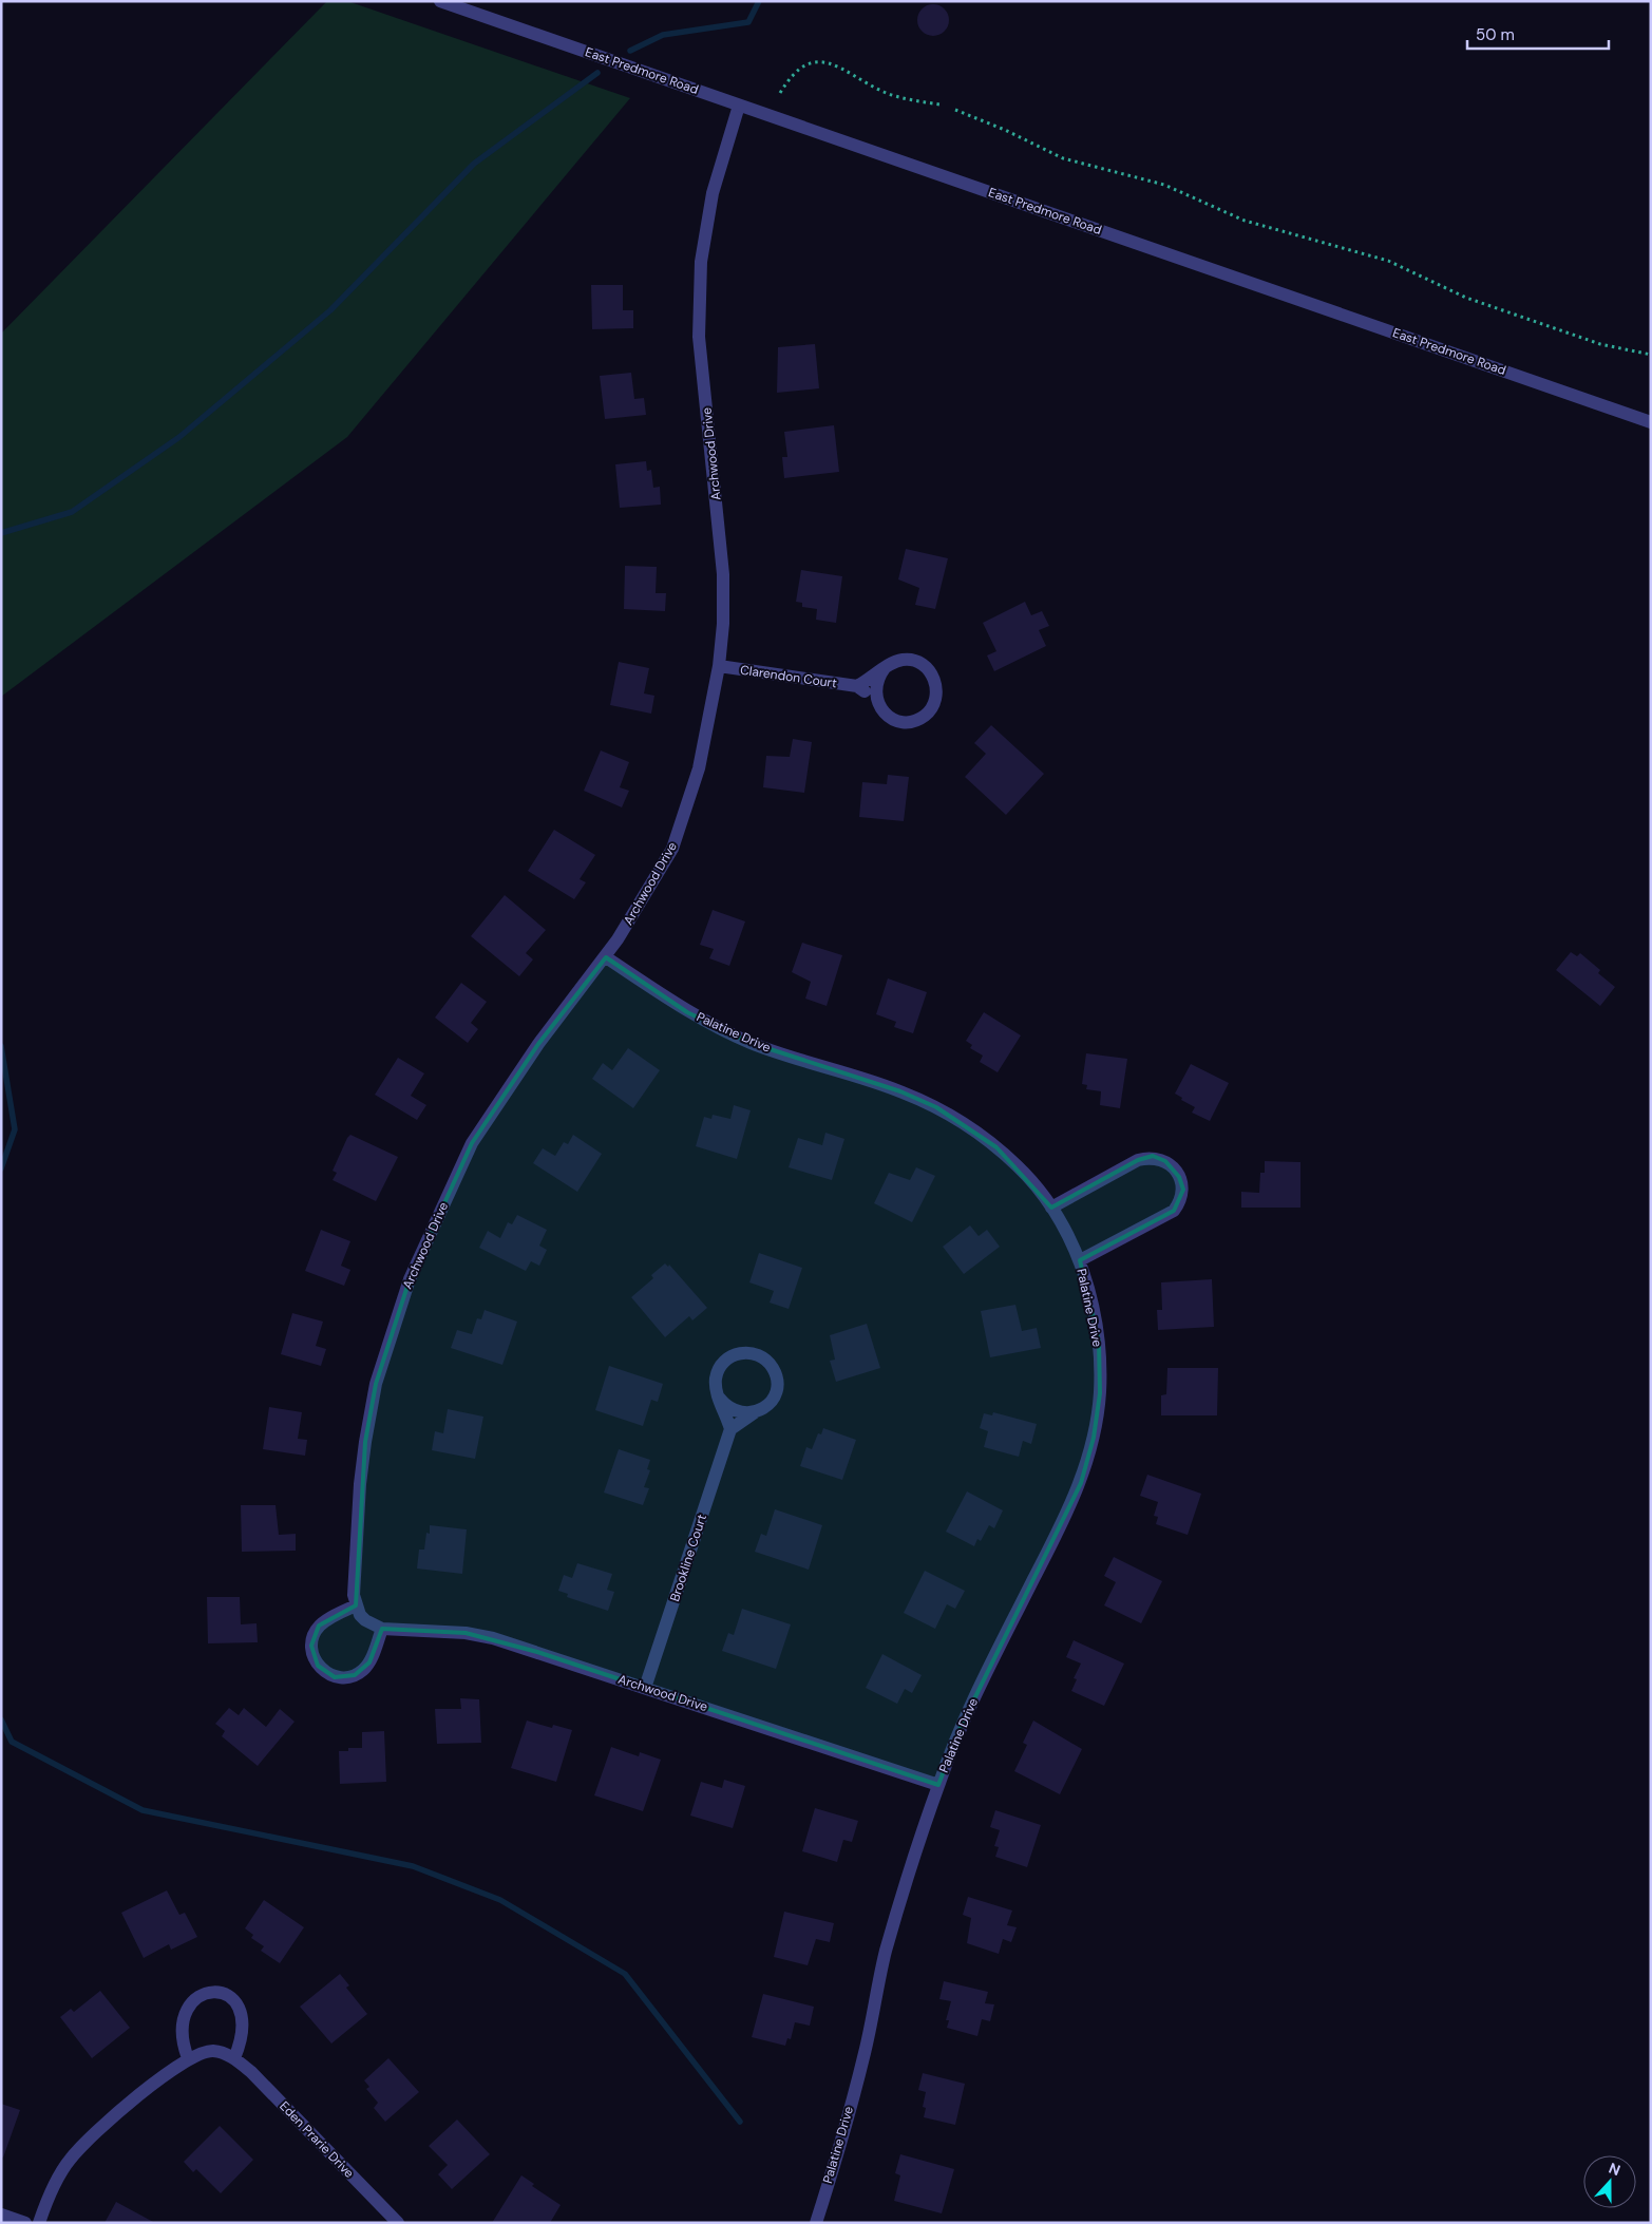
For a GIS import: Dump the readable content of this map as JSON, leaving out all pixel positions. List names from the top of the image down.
{
  "streets": {
    "street": [
      "East Predmore Road",
      "Archwood Drive",
      "Clarendon Court",
      "Palatine Drive",
      "Brookline Court",
      "Eden Prarie Drive"
    ]
  },
  "crossings": [
    ["East Predmore Road", "Archwood Drive"],
    ["Archwood Drive", "Clarendon Court"],
    ["Archwood Drive", "Palatine Drive"],
    ["Archwood Drive", "Brookline Court"]
  ],
  "scale_bar": "50 m",
  "north": "top"
}
